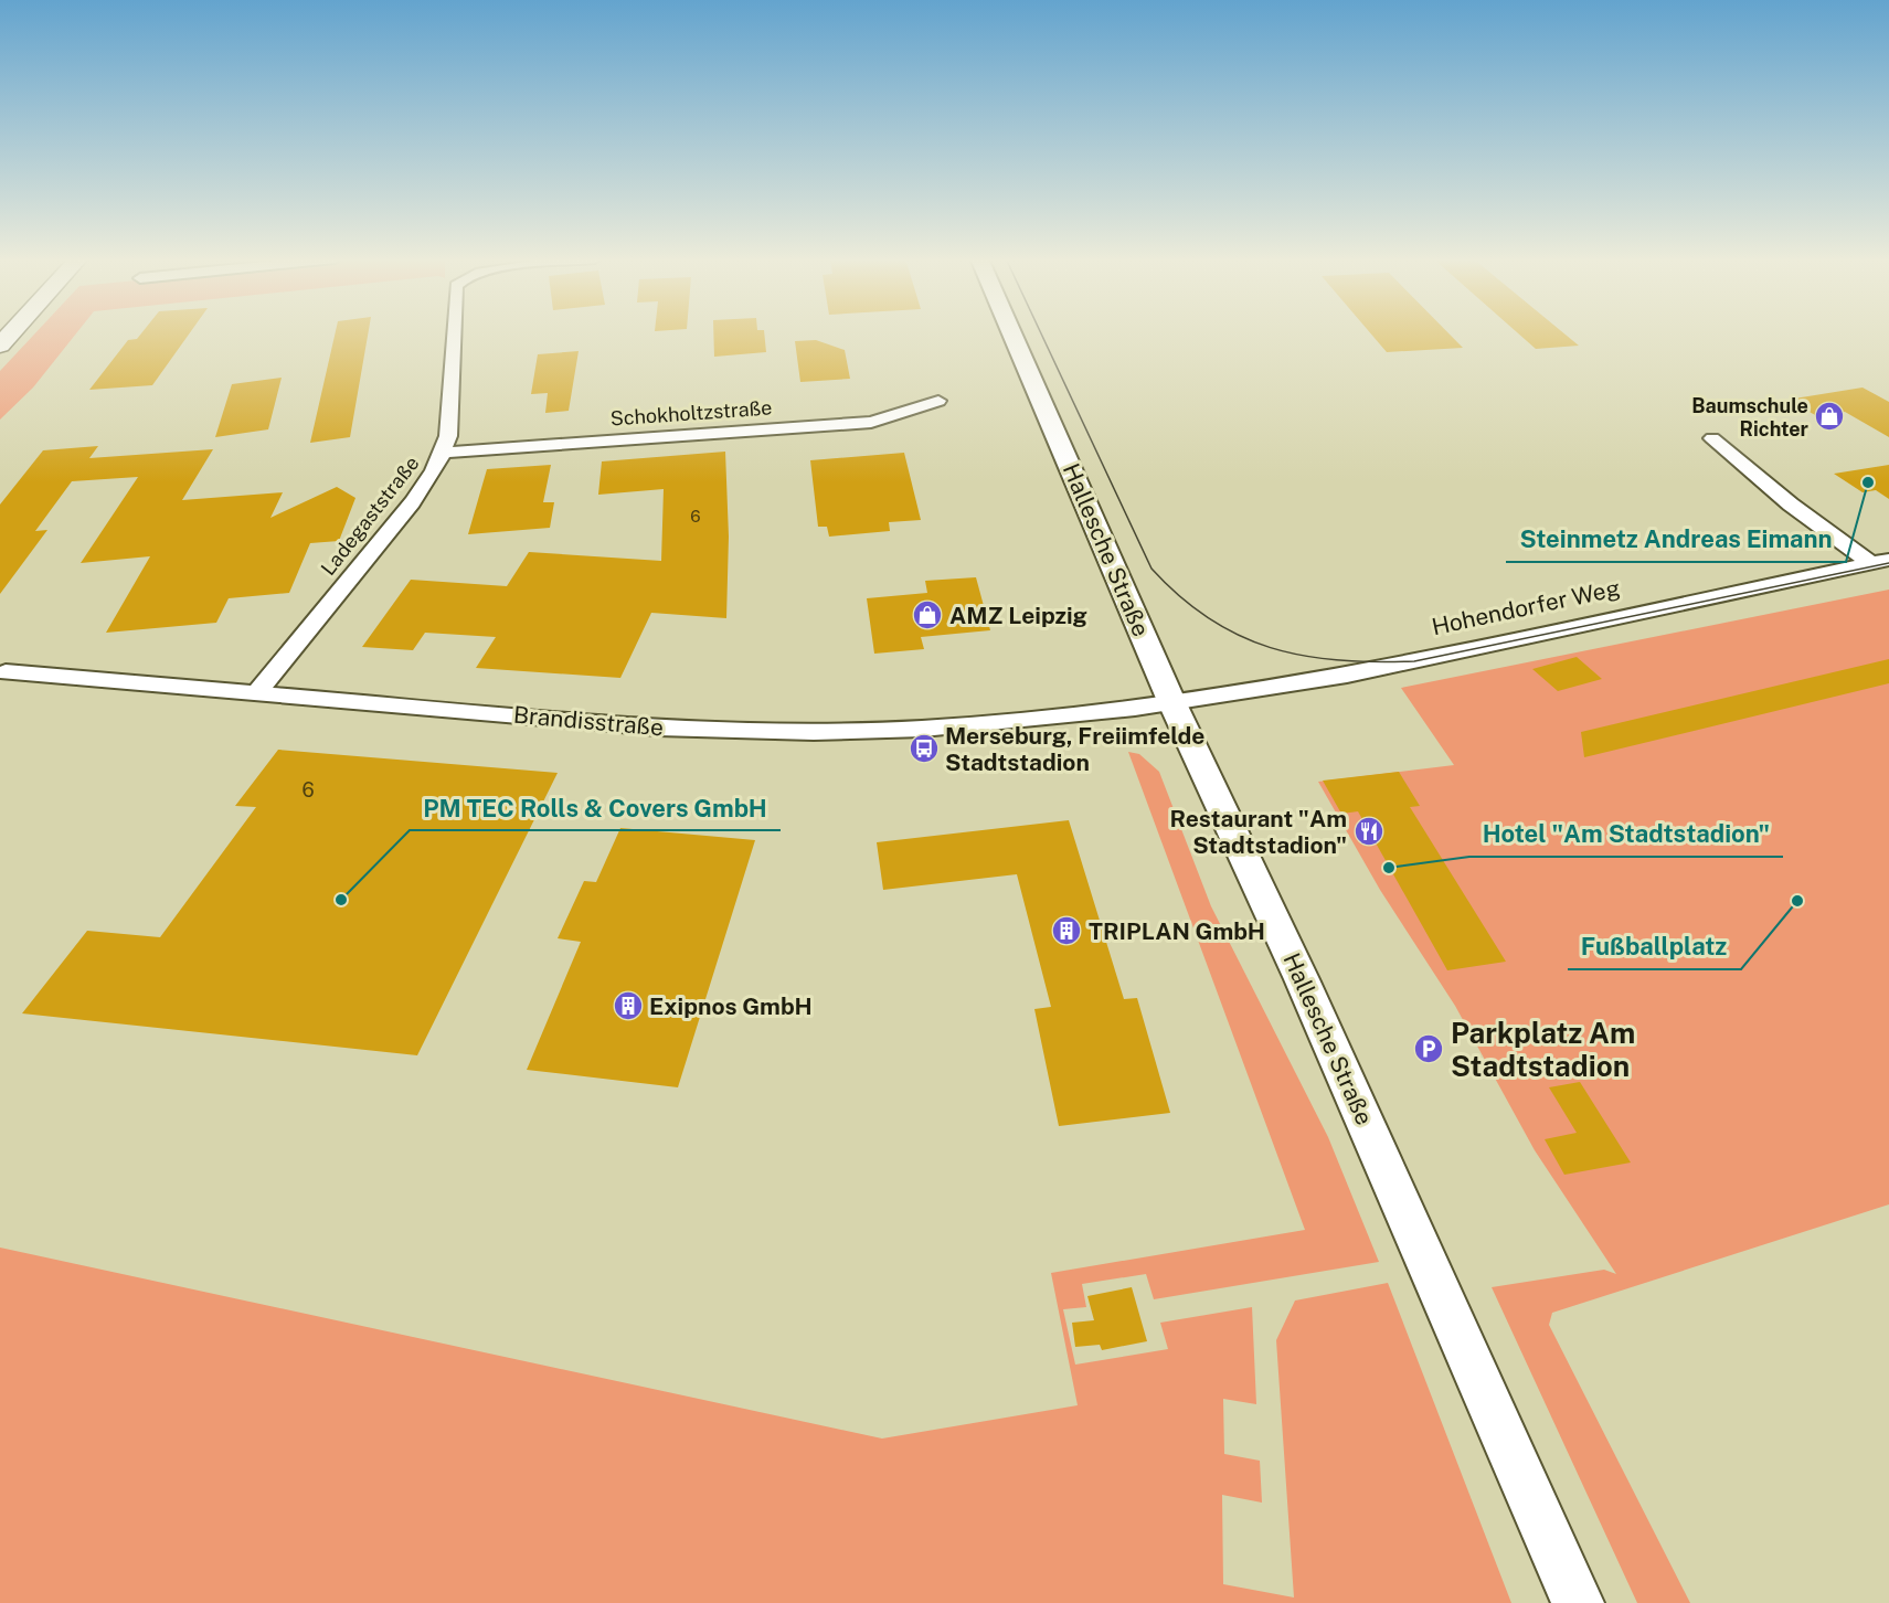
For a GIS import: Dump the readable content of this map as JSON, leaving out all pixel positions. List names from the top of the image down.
{
  "streets": {
    "street": [
      "Schokholtzstraße",
      "Ladegaststraße",
      "Hallesche Straße",
      "Hohendorfer Weg",
      "Brandisstraße"
    ]
  },
  "crossings": [
    ["Schokholtzstraße", "Ladegaststraße"],
    ["Ladegaststraße", "Brandisstraße"],
    ["Hallesche Straße", "Hohendorfer Weg"],
    ["Hallesche Straße", "Brandisstraße"],
    ["Hohendorfer Weg", "Brandisstraße"]
  ],
  "places": {
    "shop": ["Baumschule Richter", "AMZ Leipzig"],
    "other": [
      "Steinmetz Andreas Eimann",
      "Hotel \"Am Stadtstadion\"",
      "PM TEC Rolls & Covers GmbH",
      "Fußballplatz"
    ],
    "bus stop": ["Merseburg, Freiimfelde Stadtstadion"],
    "restaurant": ["Restaurant \"Am Stadtstadion\""],
    "building": ["TRIPLAN GmbH", "Exipnos GmbH"],
    "parking": ["Parkplatz Am Stadtstadion"]
  },
  "house_numbers": ["6", "6"]
}
